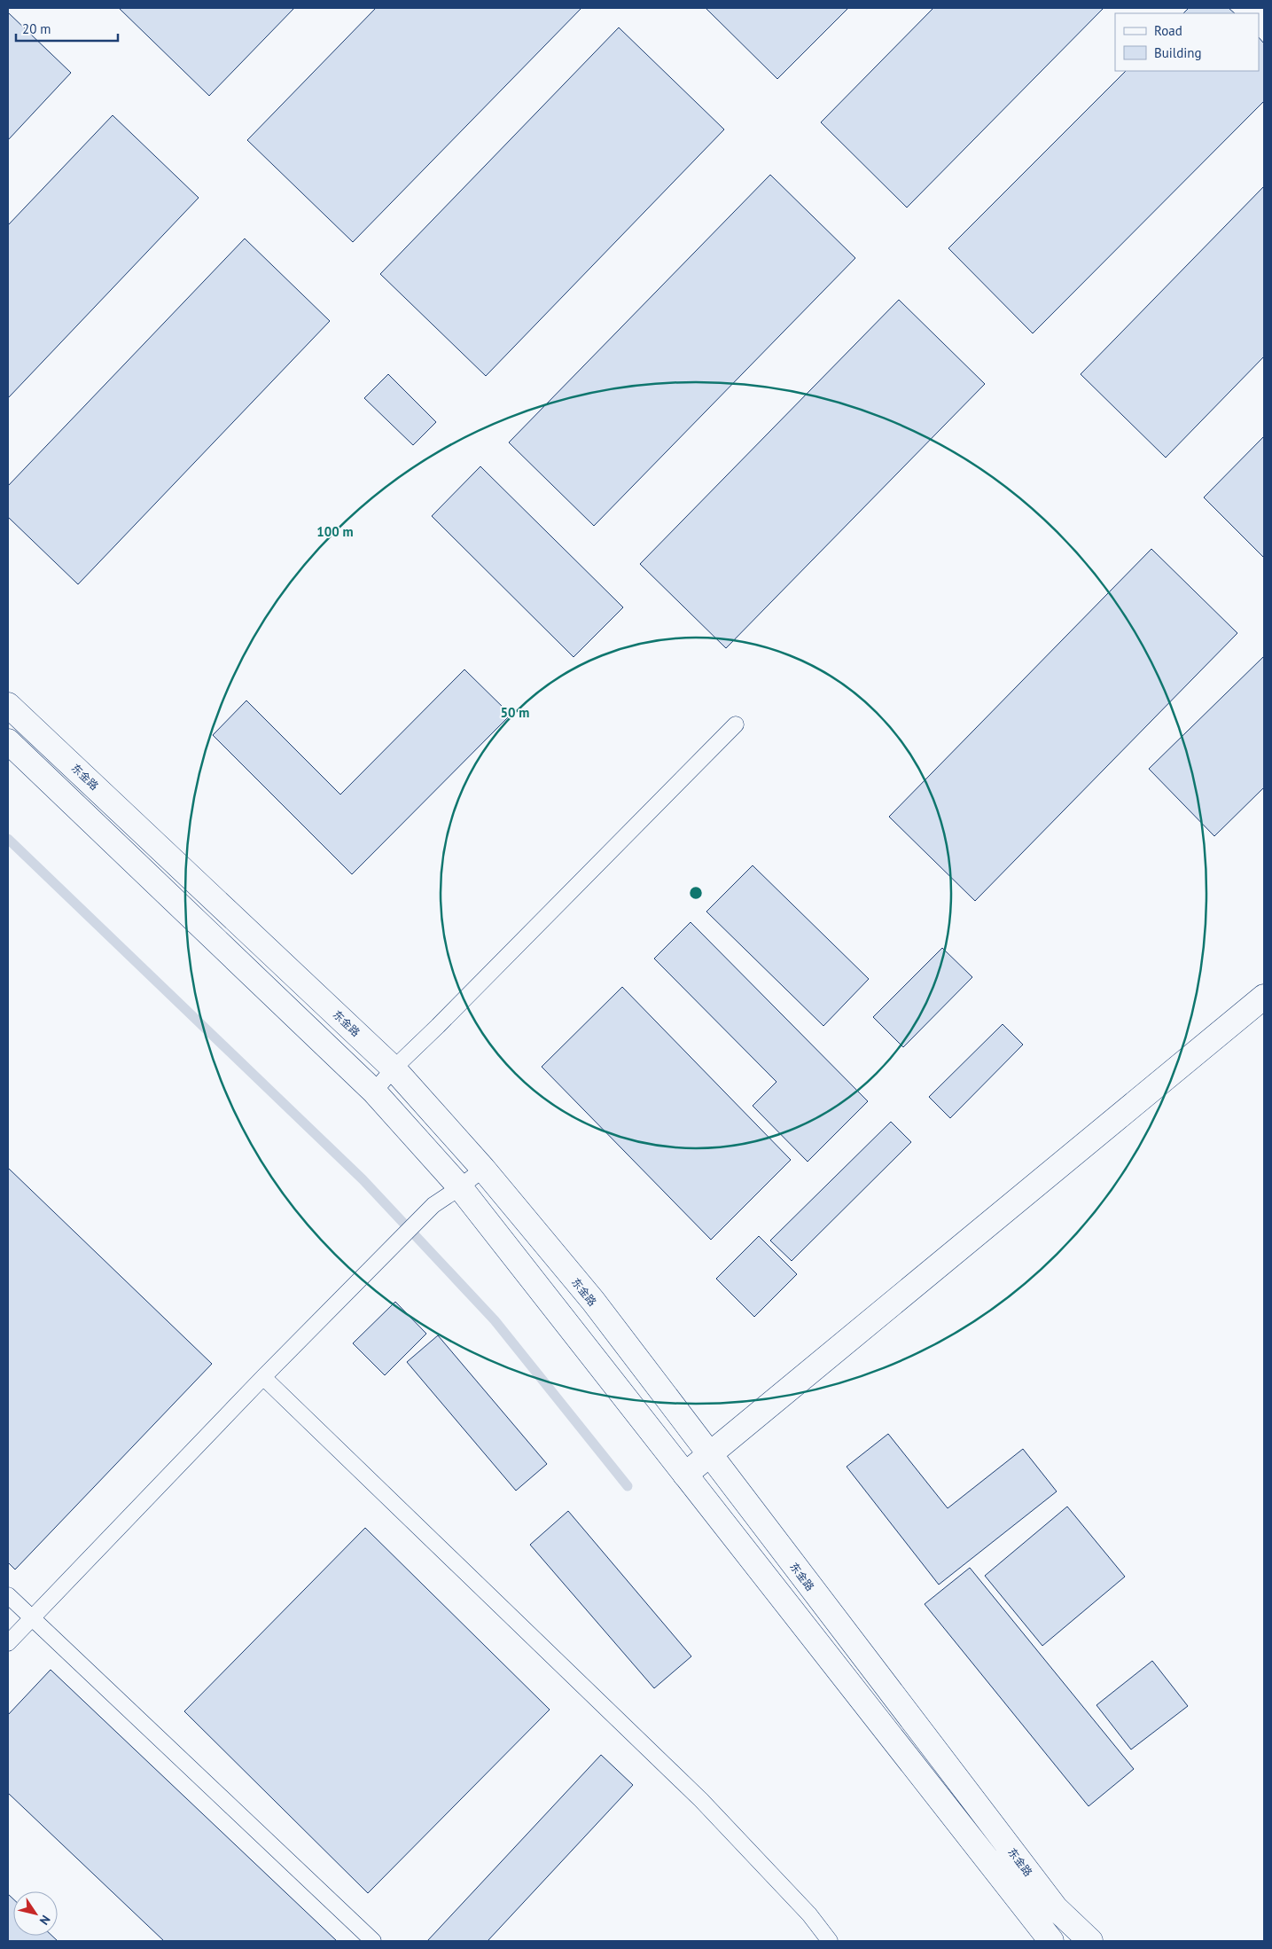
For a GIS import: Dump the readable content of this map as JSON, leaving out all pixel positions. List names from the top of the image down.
{
  "streets": {
    "main road": ["东金路"]
  },
  "legend": ["Road", "Building"],
  "scale_bar": "20 m",
  "north": "bottom right",
  "rings": ["100 m", "50 m"]
}
